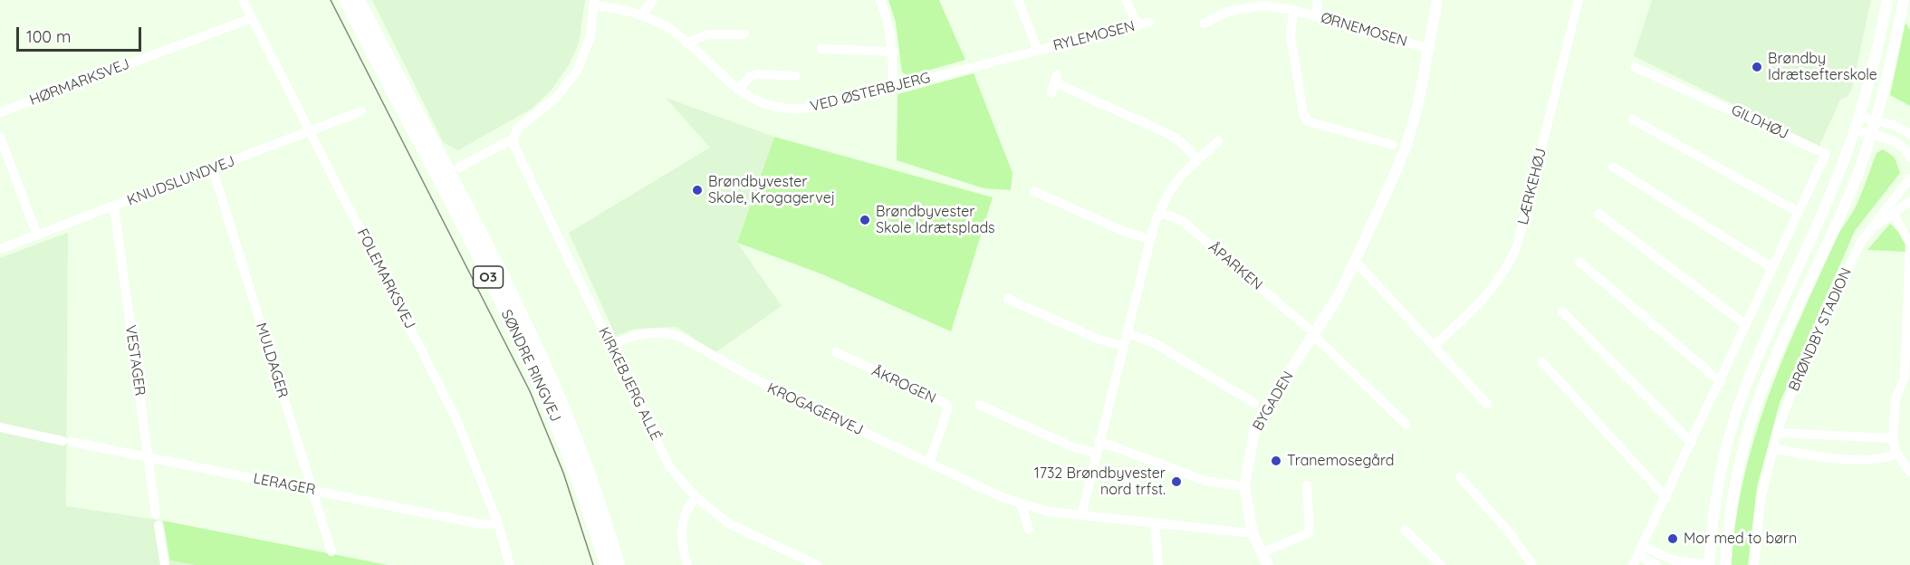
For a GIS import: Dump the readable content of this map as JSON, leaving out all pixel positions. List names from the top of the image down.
{
  "streets": {
    "main road": ["O3", "SØNDRE RINGVEJ"],
    "street": [
      "ØRNEMOSEN",
      "RYLEMOSEN",
      "HØRMARKSVEJ",
      "VED ØSTERBJERG",
      "GILDHØJ",
      "KNUDSLUNDVEJ",
      "LÆRKEHØJ",
      "ÅPARKEN",
      "FOLEMARKSVEJ",
      "BRØNDBY STADION",
      "VESTAGER",
      "MULDAGER",
      "KIRKEBJERG ALLÉ",
      "ÅKROGEN",
      "BYGADEN",
      "KROGAGERVEJ",
      "LERAGER"
    ]
  },
  "crossings": [
    ["ØRNEMOSEN", "BYGADEN"],
    ["RYLEMOSEN", "VED ØSTERBJERG"],
    ["HØRMARKSVEJ", "FOLEMARKSVEJ"],
    ["KNUDSLUNDVEJ", "FOLEMARKSVEJ"],
    ["KNUDSLUNDVEJ", "VESTAGER"],
    ["KNUDSLUNDVEJ", "MULDAGER"],
    ["ÅPARKEN", "BYGADEN"],
    ["FOLEMARKSVEJ", "LERAGER"],
    ["VESTAGER", "LERAGER"],
    ["MULDAGER", "LERAGER"],
    ["KIRKEBJERG ALLÉ", "KROGAGERVEJ"],
    ["ÅKROGEN", "KROGAGERVEJ"],
    ["BYGADEN", "KROGAGERVEJ"]
  ],
  "places": [
    "Brøndby Idrætsefterskole",
    "Brøndbyvester Skole, Krogagervej",
    "Brøndbyvester Skole Idrætsplads",
    "Tranemosegård",
    "1732 Brøndbyvester nord trfst.",
    "Mor med to børn"
  ],
  "scale_bar": "100 m"
}
